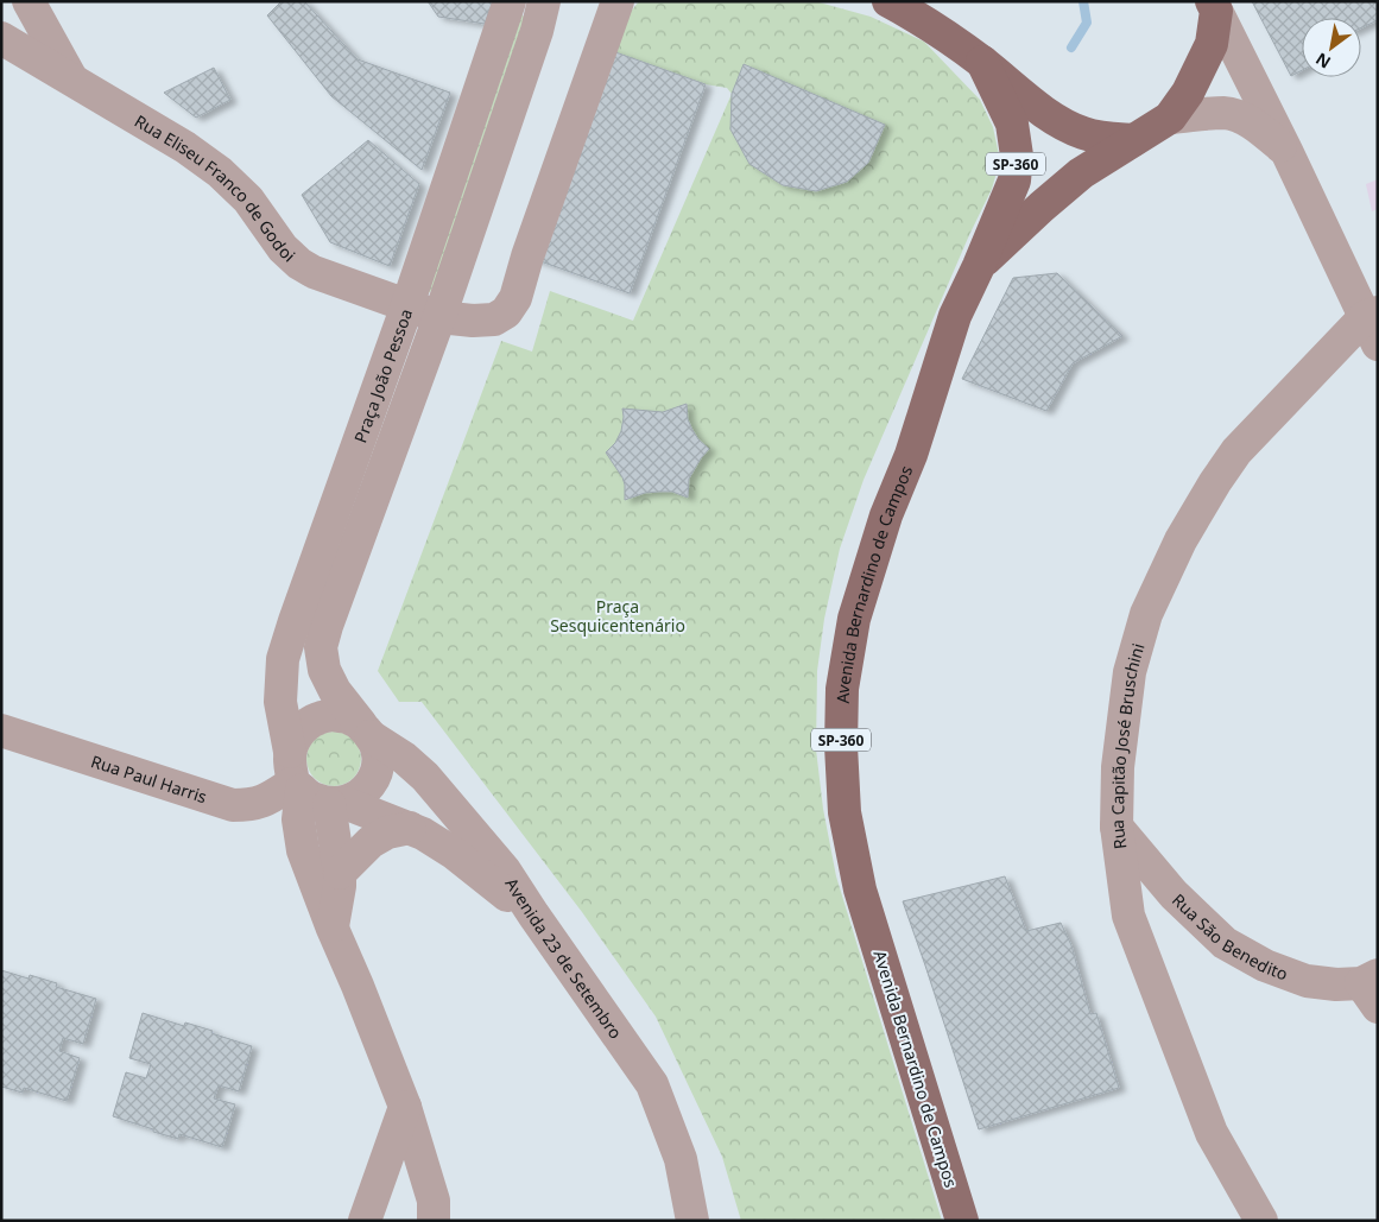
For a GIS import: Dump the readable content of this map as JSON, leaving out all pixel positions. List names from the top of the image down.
{
  "streets": {
    "main road": ["SP-360", "Avenida Bernardino de Campos"],
    "street": [
      "Rua Eliseu Franco de Godoi",
      "Praça João Pessoa",
      "Rua Capitão José Bruschini",
      "Rua Paul Harris",
      "Rua São Benedito",
      "Avenida 23 de Setembro"
    ]
  },
  "crossings": [
    ["SP-360", "Avenida Bernardino de Campos"],
    ["Rua Eliseu Franco de Godoi", "Praça João Pessoa"],
    ["Praça João Pessoa", "Rua Paul Harris"],
    ["Praça João Pessoa", "Avenida 23 de Setembro"],
    ["Rua Capitão José Bruschini", "Rua São Benedito"],
    ["Rua Paul Harris", "Avenida 23 de Setembro"]
  ],
  "parks": ["Praça Sesquicentenário"],
  "north": "bottom left"
}
